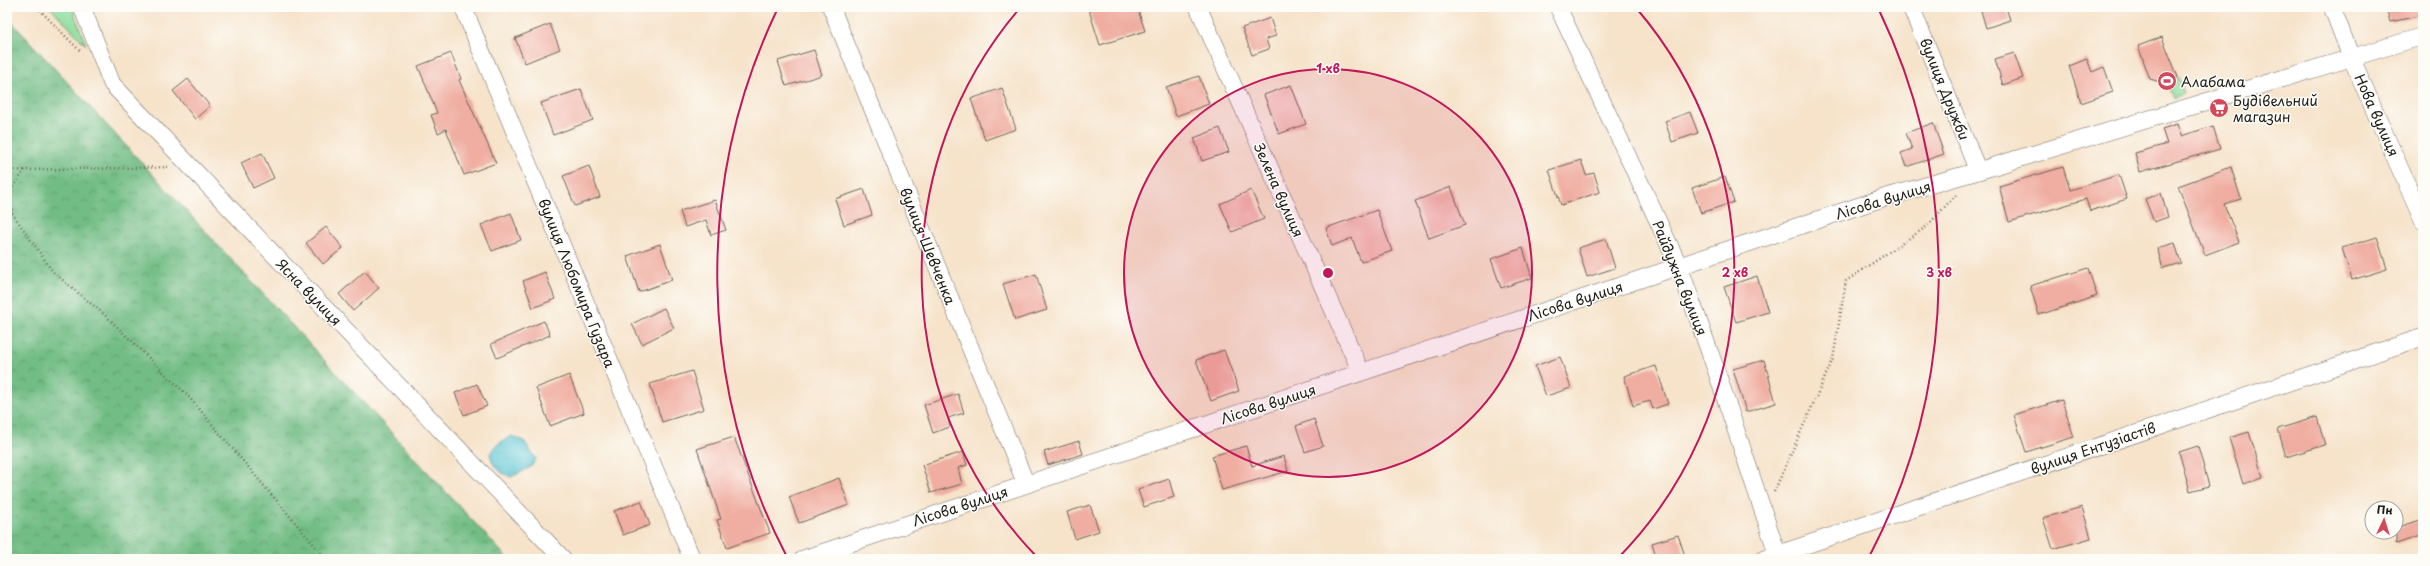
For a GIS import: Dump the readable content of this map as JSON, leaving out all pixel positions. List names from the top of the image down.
{
  "streets": {
    "street": [
      "вулиця Дружби",
      "Нова вулиця",
      "Зелена вулиця",
      "Лісова вулиця",
      "вулиця Шевченка",
      "Райдужна вулиця",
      "вулиця Любомира Гузара",
      "Ясна вулиця",
      "вулиця Ентузіастів"
    ]
  },
  "crossings": [
    ["вулиця Дружби", "Лісова вулиця"],
    ["Нова вулиця", "Лісова вулиця"],
    ["Зелена вулиця", "Лісова вулиця"],
    ["Лісова вулиця", "вулиця Шевченка"],
    ["Лісова вулиця", "Райдужна вулиця"],
    ["Райдужна вулиця", "вулиця Ентузіастів"]
  ],
  "places": {
    "sports": ["Алабама"],
    "supermarket": ["Будівельний магазин"]
  },
  "north": "top",
  "rings": ["1 хв", "2 хв", "3 хв"]
}
